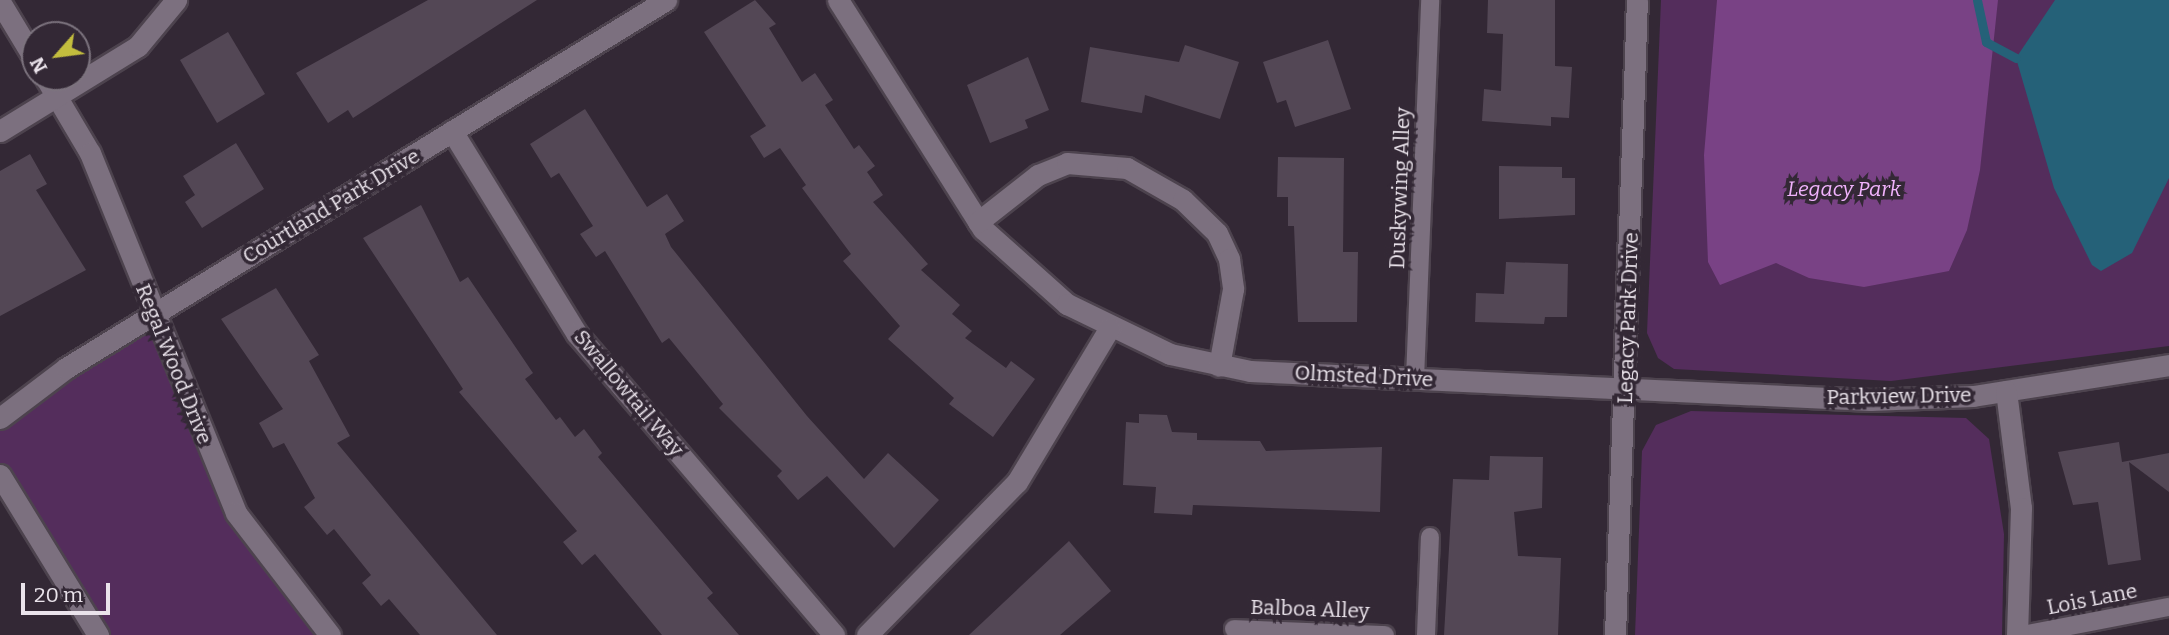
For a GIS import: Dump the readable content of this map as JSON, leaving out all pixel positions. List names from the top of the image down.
{
  "streets": {
    "street": [
      "Courtland Park Drive",
      "Legacy Park Drive",
      "Regal Wood Drive",
      "Olmsted Drive",
      "Swallowtail Way",
      "Parkview Drive"
    ],
    "lane": ["Duskywing Alley", "Lois Lane", "Balboa Alley"]
  },
  "crossings": [
    ["Duskywing Alley", "Olmsted Drive"],
    ["Courtland Park Drive", "Regal Wood Drive"],
    ["Courtland Park Drive", "Swallowtail Way"],
    ["Legacy Park Drive", "Olmsted Drive"],
    ["Legacy Park Drive", "Parkview Drive"],
    ["Olmsted Drive", "Parkview Drive"]
  ],
  "parks": ["Legacy Park"],
  "scale_bar": "20 m",
  "north": "bottom left"
}
